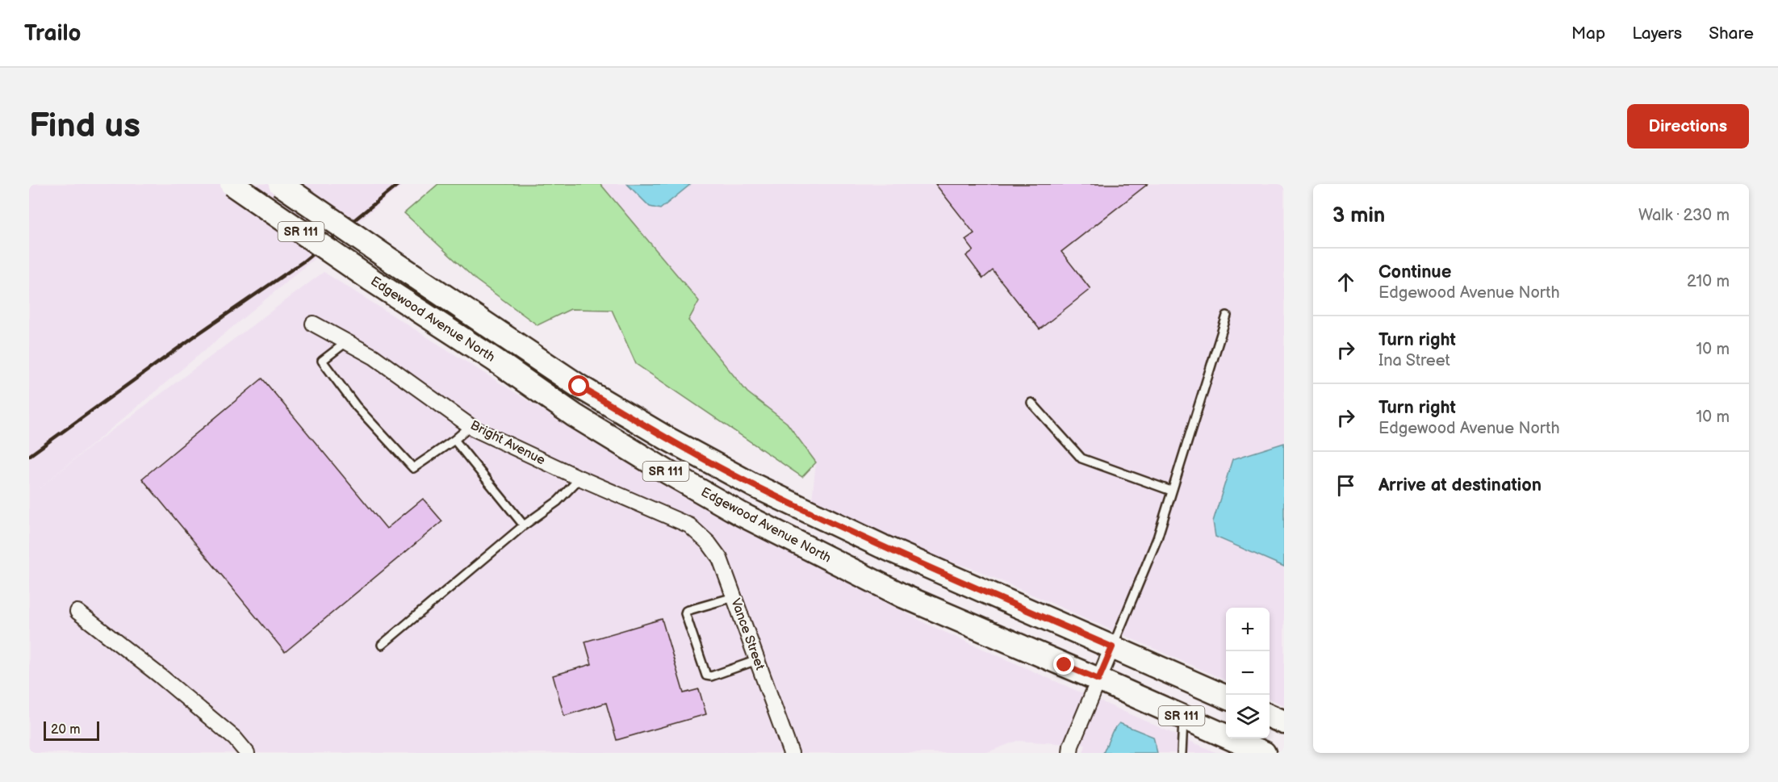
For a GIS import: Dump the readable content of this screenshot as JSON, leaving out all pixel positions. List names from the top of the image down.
{
  "streets": {
    "main road": ["SR 111", "Edgewood Avenue North"],
    "street": ["Bright Avenue", "Vance Street"]
  },
  "crossings": [
    ["Bright Avenue", "Vance Street"]
  ],
  "scale_bar": "20 m",
  "page": {
    "header": "Trailo",
    "nav": ["Map", "Layers", "Share"],
    "buttons": "Directions",
    "title": "Find us",
    "heading": ["3 min", "Walk · 230 m"],
    "list": [
      ["Continue", "Edgewood Avenue North", "210 m"],
      ["Turn right", "Ina Street", "10 m"],
      ["Turn right", "Edgewood Avenue North", "10 m"],
      "Arrive at destination"
    ],
    "map_buttons": ["+", "−"],
    "scale": "20 m"
  }
}
